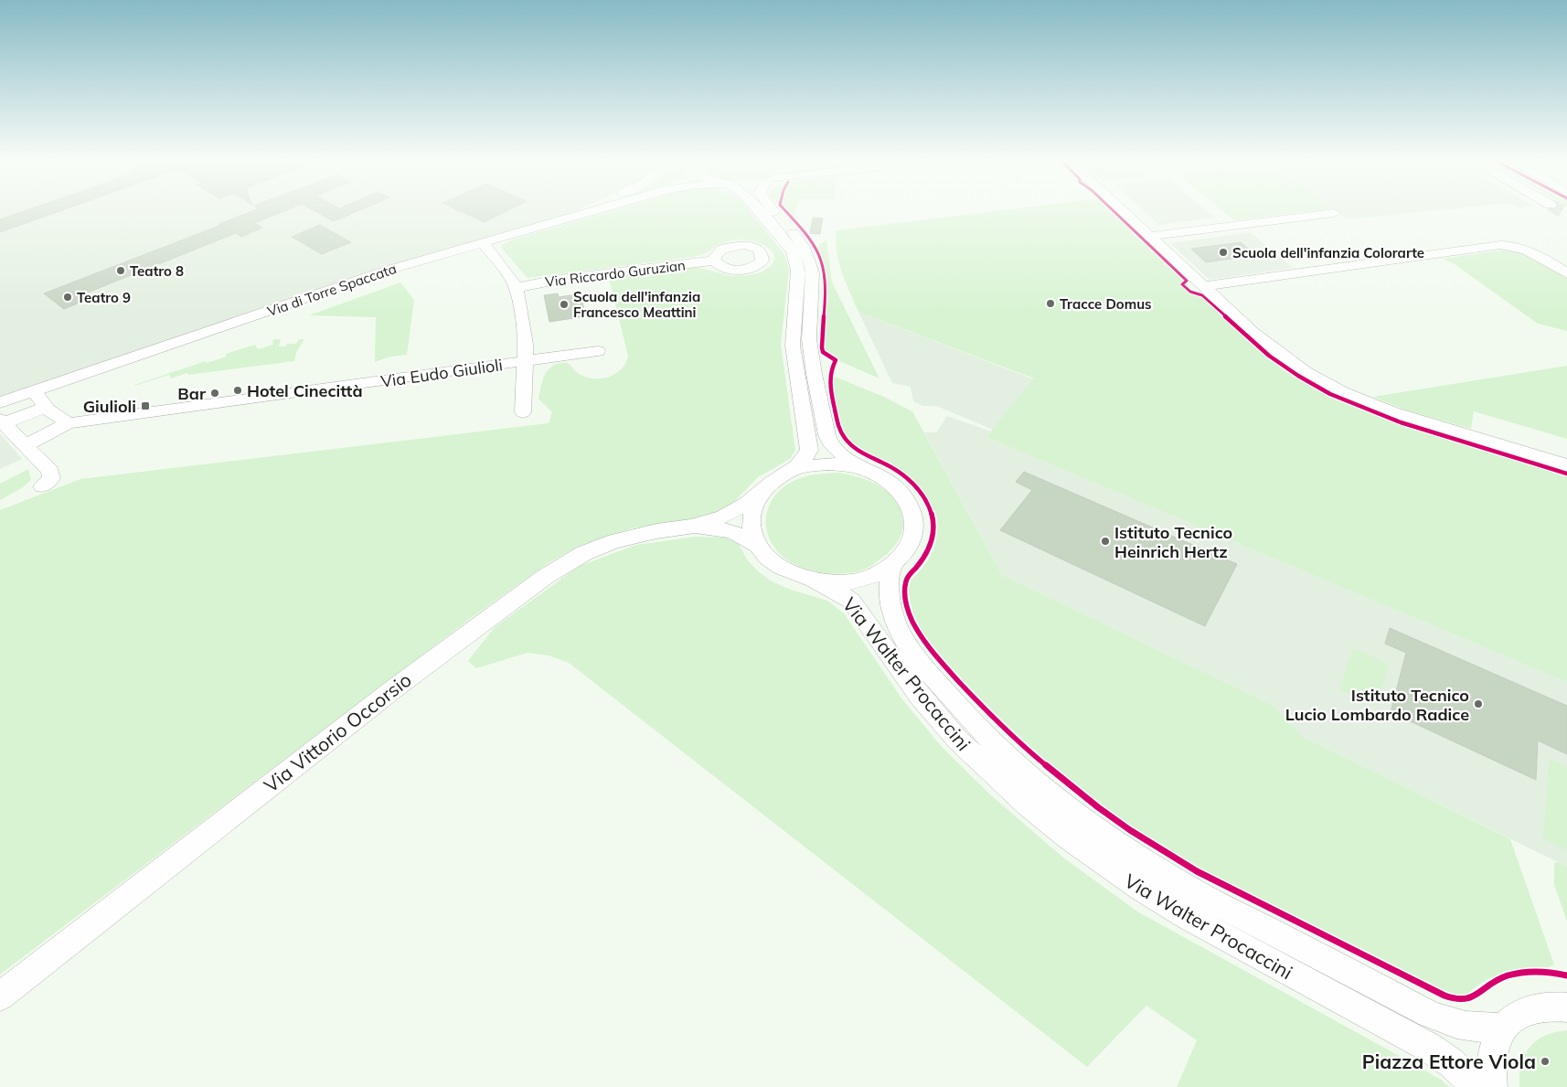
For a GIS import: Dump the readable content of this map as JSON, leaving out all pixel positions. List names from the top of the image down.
{
  "streets": {
    "street": [
      "Via Riccardo Guruzian",
      "Via di Torre Spaccata",
      "Via Eudo Giulioli",
      "Via Walter Procaccini",
      "Via Vittorio Occorsio"
    ]
  },
  "crossings": [
    ["Via Walter Procaccini", "Via Vittorio Occorsio"]
  ],
  "places": {
    "other": [
      "Scuola dell'infanzia Colorarte",
      "Teatro 8",
      "Teatro 9",
      "Tracce Domus",
      "Scuola dell'infanzia Francesco Meattini",
      "Hotel Cinecittà",
      "Bar",
      "Istituto Tecnico Heinrich Hertz",
      "Istituto Tecnico Lucio Lombardo Radice",
      "Piazza Ettore Viola"
    ],
    "transit": ["Giulioli"]
  }
}
